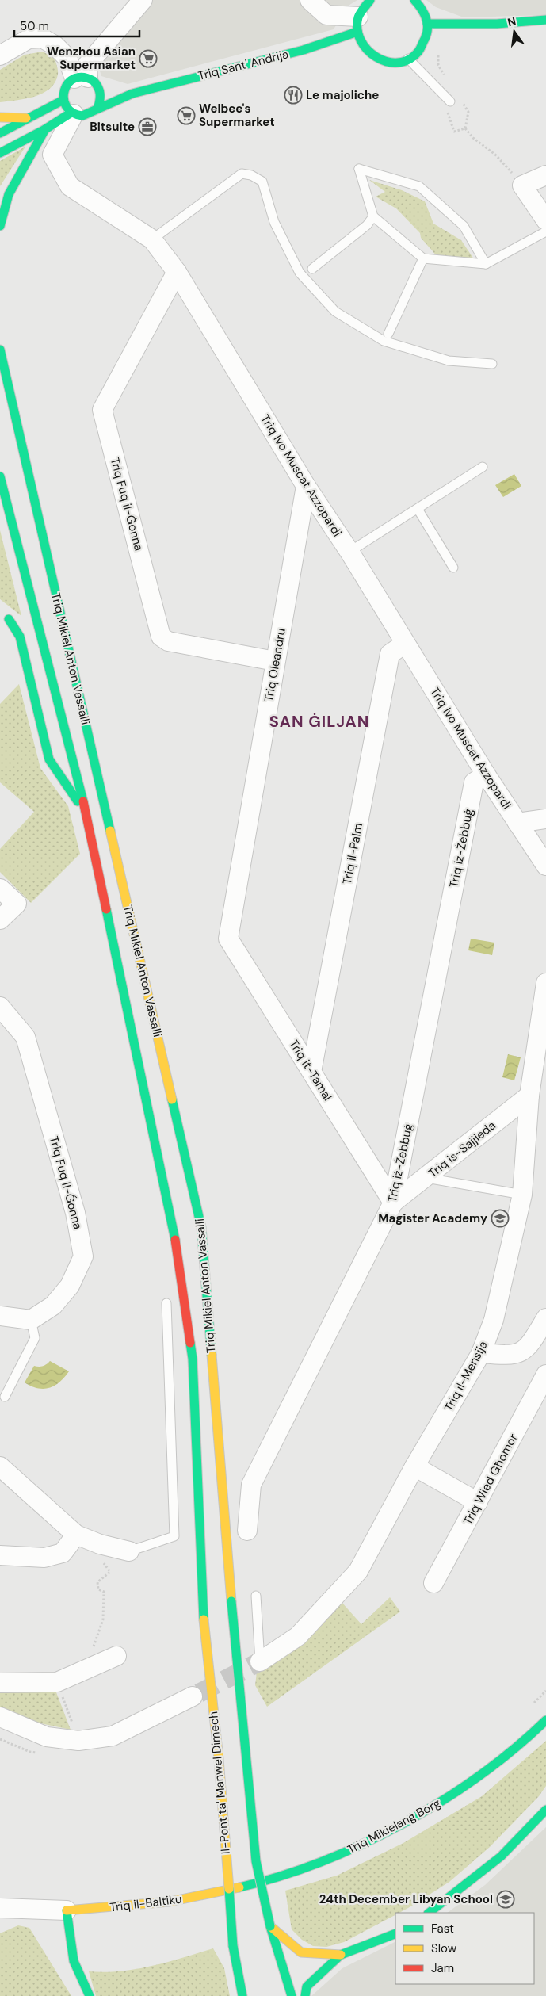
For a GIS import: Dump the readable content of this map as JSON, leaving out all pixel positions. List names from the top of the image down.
{
  "streets": {
    "main road": [
      "Triq Sant' Andrija",
      "Triq Mikiel Anton Vassalli",
      "Il-Pont ta' Manwel Dimech",
      "Triq Mikielanġ Borg",
      "Triq il-Baltiku"
    ],
    "street": [
      "Triq Ivo Muscat Azzopardi",
      "Triq Fuq il-Ġonna",
      "Triq Oleandru",
      "Triq iż-Żebbuġ",
      "Triq il-Palm",
      "Triq it-Tamal",
      "Triq is-Sajjieda",
      "Triq Fuq Il-Ǵonna",
      "Triq il-Mensija",
      "Triq Wied Għomor"
    ]
  },
  "crossings": [
    ["Triq Sant' Andrija", "Triq Ivo Muscat Azzopardi"],
    ["Triq Ivo Muscat Azzopardi", "Triq Fuq il-Ġonna"],
    ["Triq Ivo Muscat Azzopardi", "Triq Oleandru"],
    ["Triq Ivo Muscat Azzopardi", "Triq iż-Żebbuġ"],
    ["Triq Ivo Muscat Azzopardi", "Triq il-Palm"],
    ["Triq Fuq il-Ġonna", "Triq Oleandru"],
    ["Triq Mikiel Anton Vassalli", "Il-Pont ta' Manwel Dimech"],
    ["Triq Oleandru", "Triq it-Tamal"],
    ["Triq iż-Żebbuġ", "Triq it-Tamal"],
    ["Triq iż-Żebbuġ", "Triq is-Sajjieda"],
    ["Triq il-Palm", "Triq it-Tamal"],
    ["Triq it-Tamal", "Triq is-Sajjieda"],
    ["Triq is-Sajjieda", "Triq il-Mensija"],
    ["Triq Mikielanġ Borg", "Triq il-Baltiku"]
  ],
  "districts": ["SAN ĠILJAN"],
  "places": {
    "supermarket": ["Wenzhou Asian Supermarket", "Welbee's Supermarket"],
    "restaurant": ["Le majoliche"],
    "office": ["Bitsuite"],
    "school or university": ["Magister Academy", "24th December Libyan School"]
  },
  "legend": ["Fast", "Slow", "Jam"],
  "scale_bar": "50 m",
  "north": "top"
}
